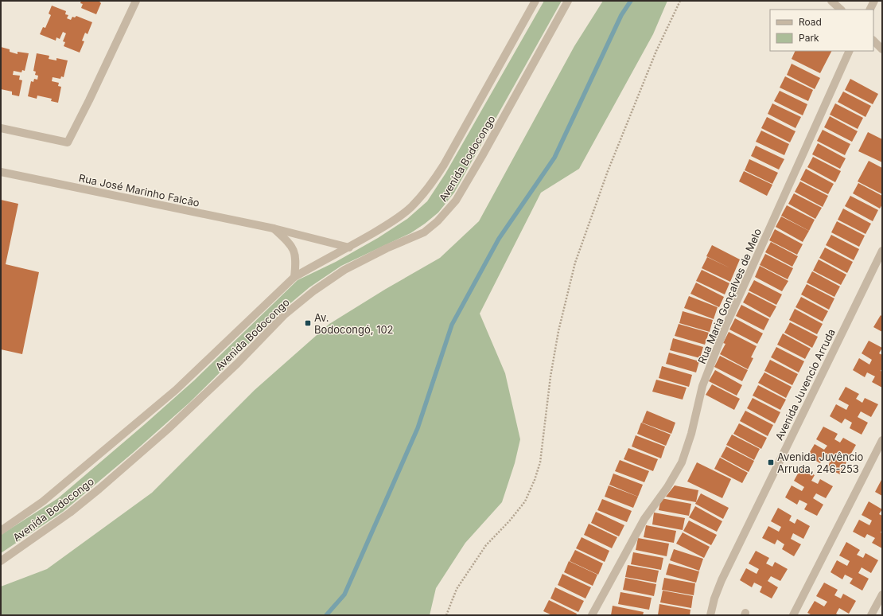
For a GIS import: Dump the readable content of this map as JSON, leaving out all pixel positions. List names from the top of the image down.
{
  "streets": {
    "street": [
      "Avenida Bodocongo",
      "Rua José Marinho Falcão",
      "Rua Maria Gonçalves de Melo",
      "Avenida Juvencio Arruda"
    ]
  },
  "crossings": [
    ["Avenida Bodocongo", "Rua José Marinho Falcão"]
  ],
  "places": {
    "transit": ["Av. Bodocongó, 102", "Avenida Juvêncio Arruda, 246-253"]
  },
  "legend": ["Road", "Park"]
}
